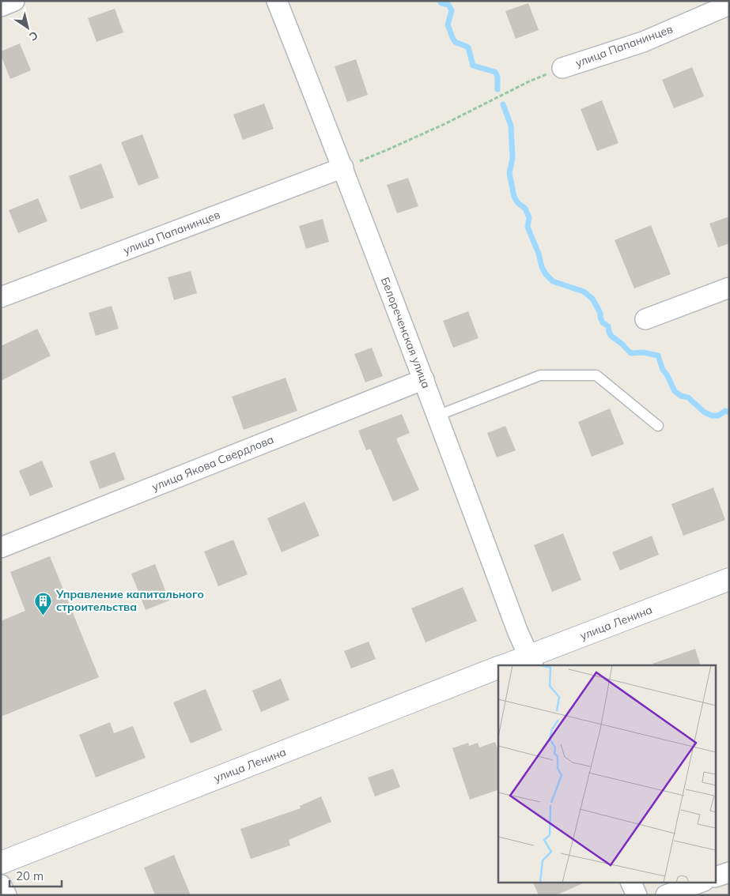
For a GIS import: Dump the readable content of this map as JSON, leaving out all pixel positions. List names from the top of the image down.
{
  "streets": {
    "main road": ["улица Ленина"],
    "street": ["улица Папанинцев", "Белореченская улица", "улица Якова Свердлова"]
  },
  "crossings": [
    ["улица Папанинцев", "Белореченская улица"],
    ["Белореченская улица", "улица Якова Свердлова"],
    ["Белореченская улица", "улица Ленина"]
  ],
  "places": {
    "building": ["Управление капитального строительства"]
  },
  "scale_bar": "20 m",
  "north": "bottom right"
}
